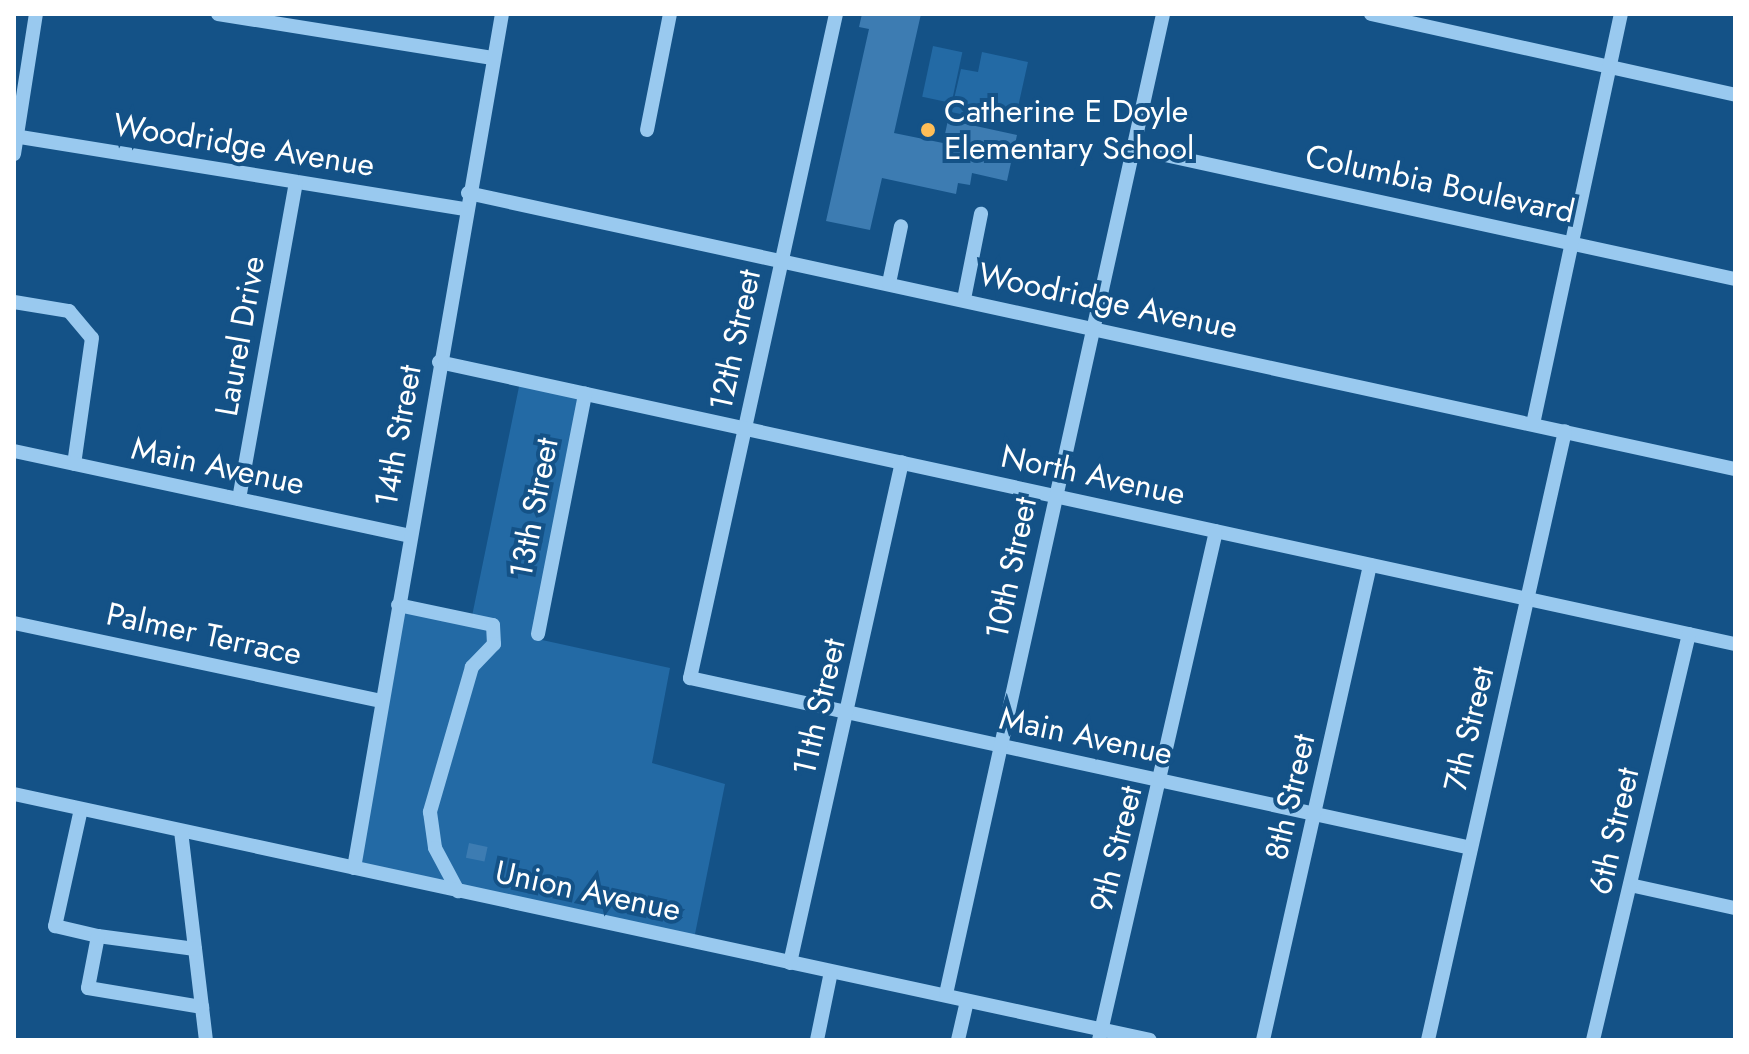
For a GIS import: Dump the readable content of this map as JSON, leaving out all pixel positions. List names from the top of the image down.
{
  "streets": {
    "street": [
      "Woodridge Avenue",
      "Columbia Boulevard",
      "Laurel Drive",
      "12th Street",
      "14th Street",
      "Main Avenue",
      "North Avenue",
      "13th Street",
      "10th Street",
      "Palmer Terrace",
      "11th Street",
      "7th Street",
      "8th Street",
      "6th Street",
      "9th Street",
      "Union Avenue"
    ]
  },
  "crossings": [
    ["Woodridge Avenue", "Laurel Drive"],
    ["Woodridge Avenue", "12th Street"],
    ["Woodridge Avenue", "14th Street"],
    ["Woodridge Avenue", "10th Street"],
    ["Woodridge Avenue", "7th Street"],
    ["Columbia Boulevard", "10th Street"],
    ["Laurel Drive", "Main Avenue"],
    ["12th Street", "Main Avenue"],
    ["12th Street", "North Avenue"],
    ["14th Street", "Main Avenue"],
    ["14th Street", "North Avenue"],
    ["14th Street", "Palmer Terrace"],
    ["14th Street", "Union Avenue"],
    ["Main Avenue", "10th Street"],
    ["Main Avenue", "11th Street"],
    ["Main Avenue", "7th Street"],
    ["Main Avenue", "8th Street"],
    ["Main Avenue", "9th Street"],
    ["North Avenue", "13th Street"],
    ["North Avenue", "10th Street"],
    ["North Avenue", "11th Street"],
    ["North Avenue", "7th Street"],
    ["North Avenue", "8th Street"],
    ["North Avenue", "6th Street"],
    ["North Avenue", "9th Street"],
    ["10th Street", "Union Avenue"],
    ["11th Street", "Union Avenue"],
    ["9th Street", "Union Avenue"]
  ],
  "places": ["Catherine E Doyle Elementary School"]
}
